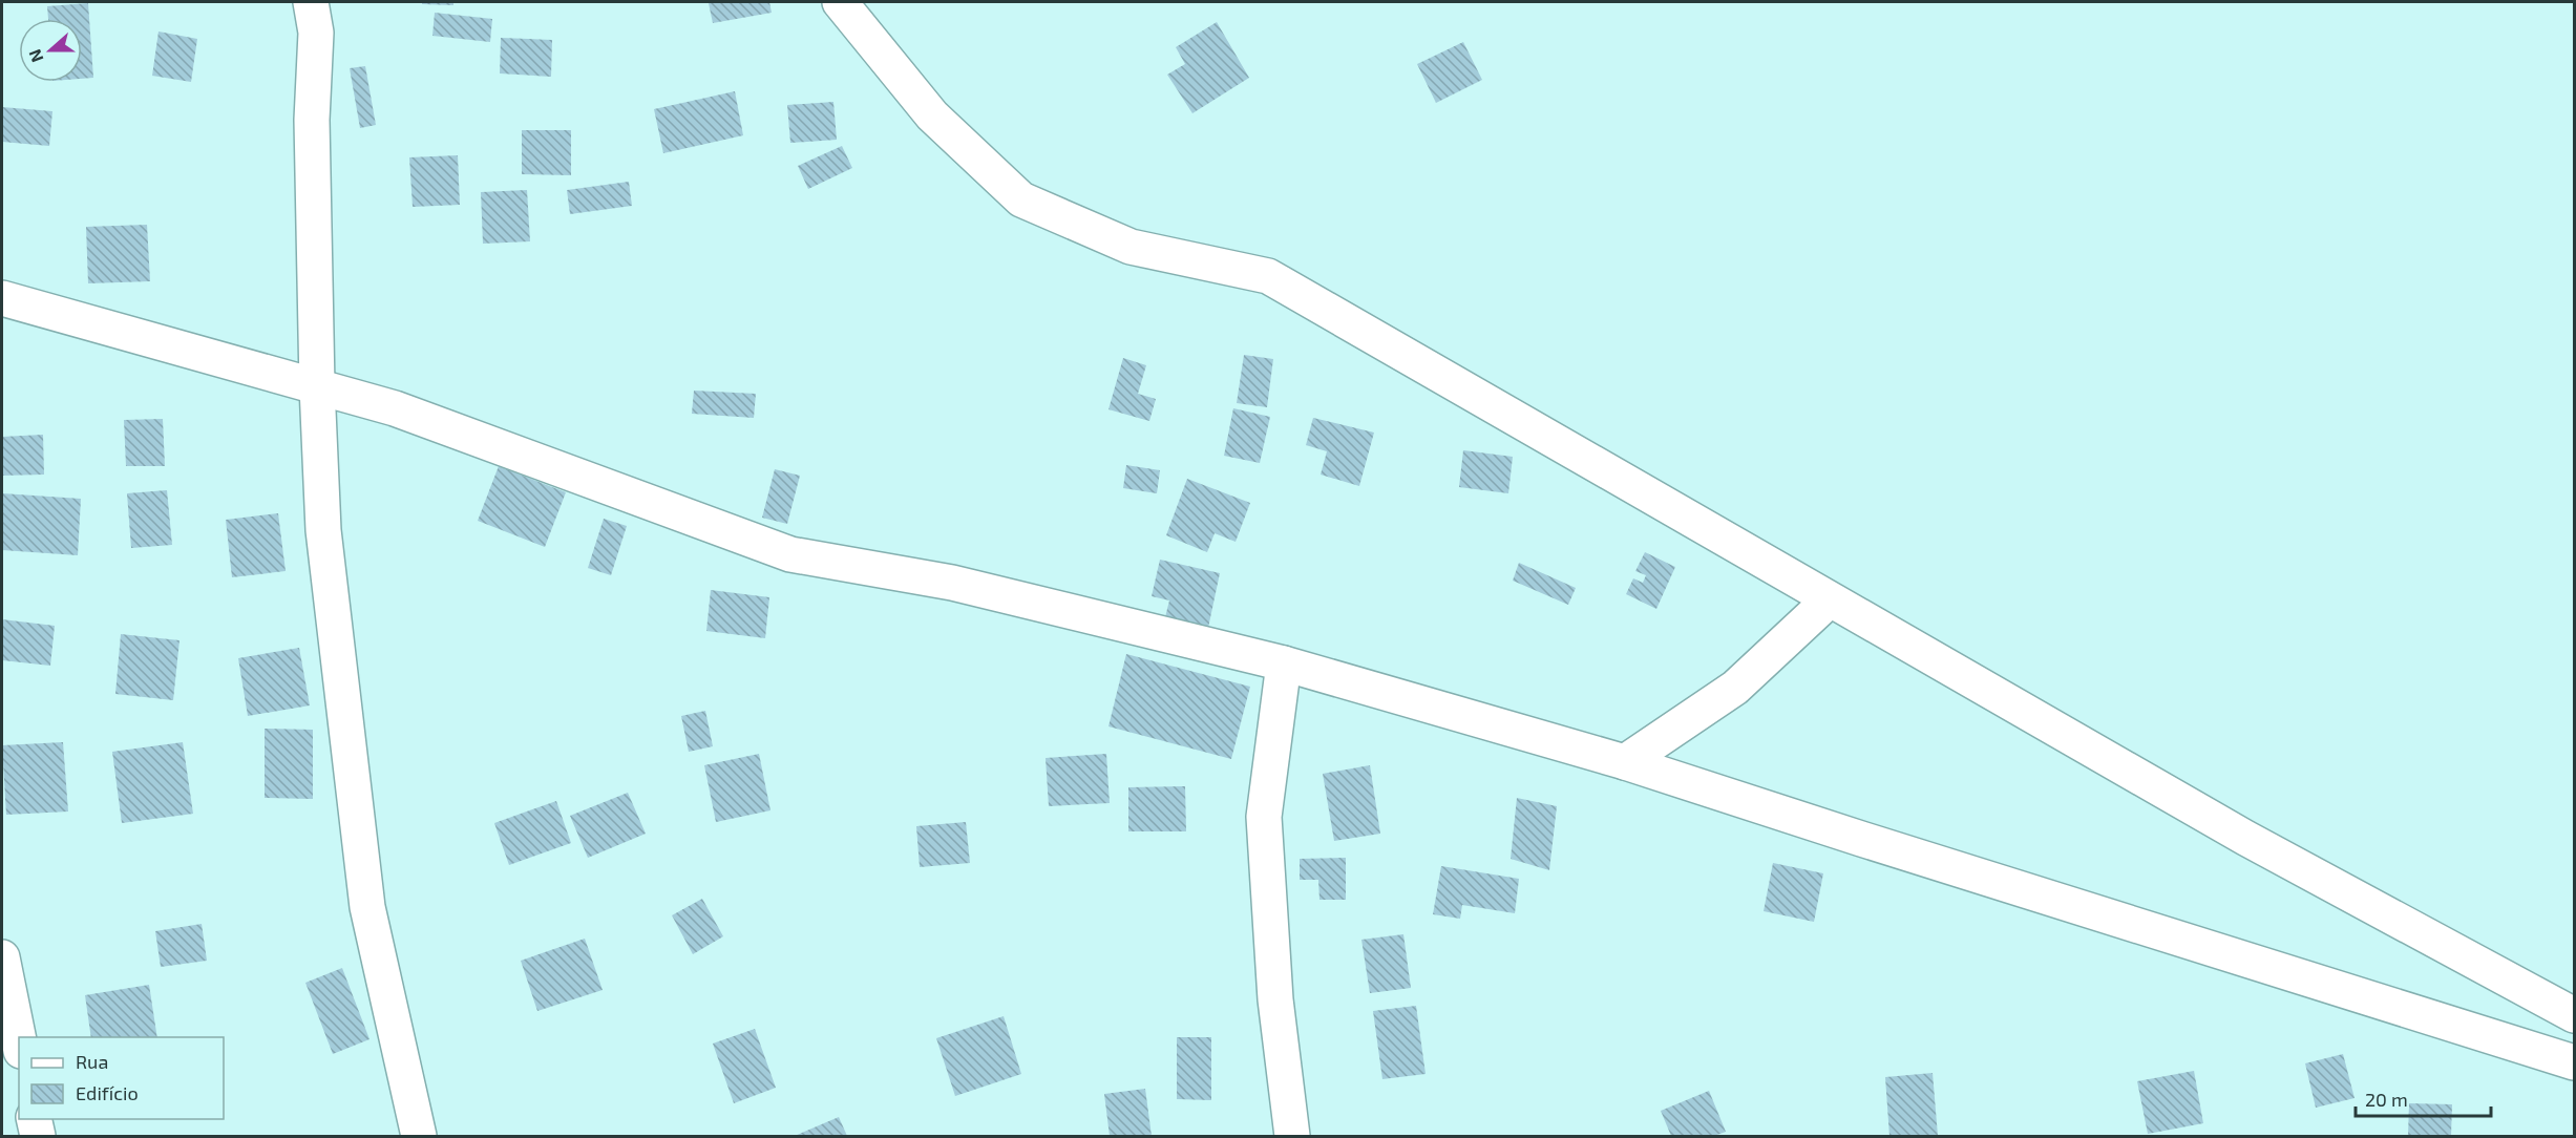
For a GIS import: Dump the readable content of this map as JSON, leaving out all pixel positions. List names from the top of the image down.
{
  "legend": ["Rua", "Edifício"],
  "scale_bar": "20 m",
  "north": "left"
}
